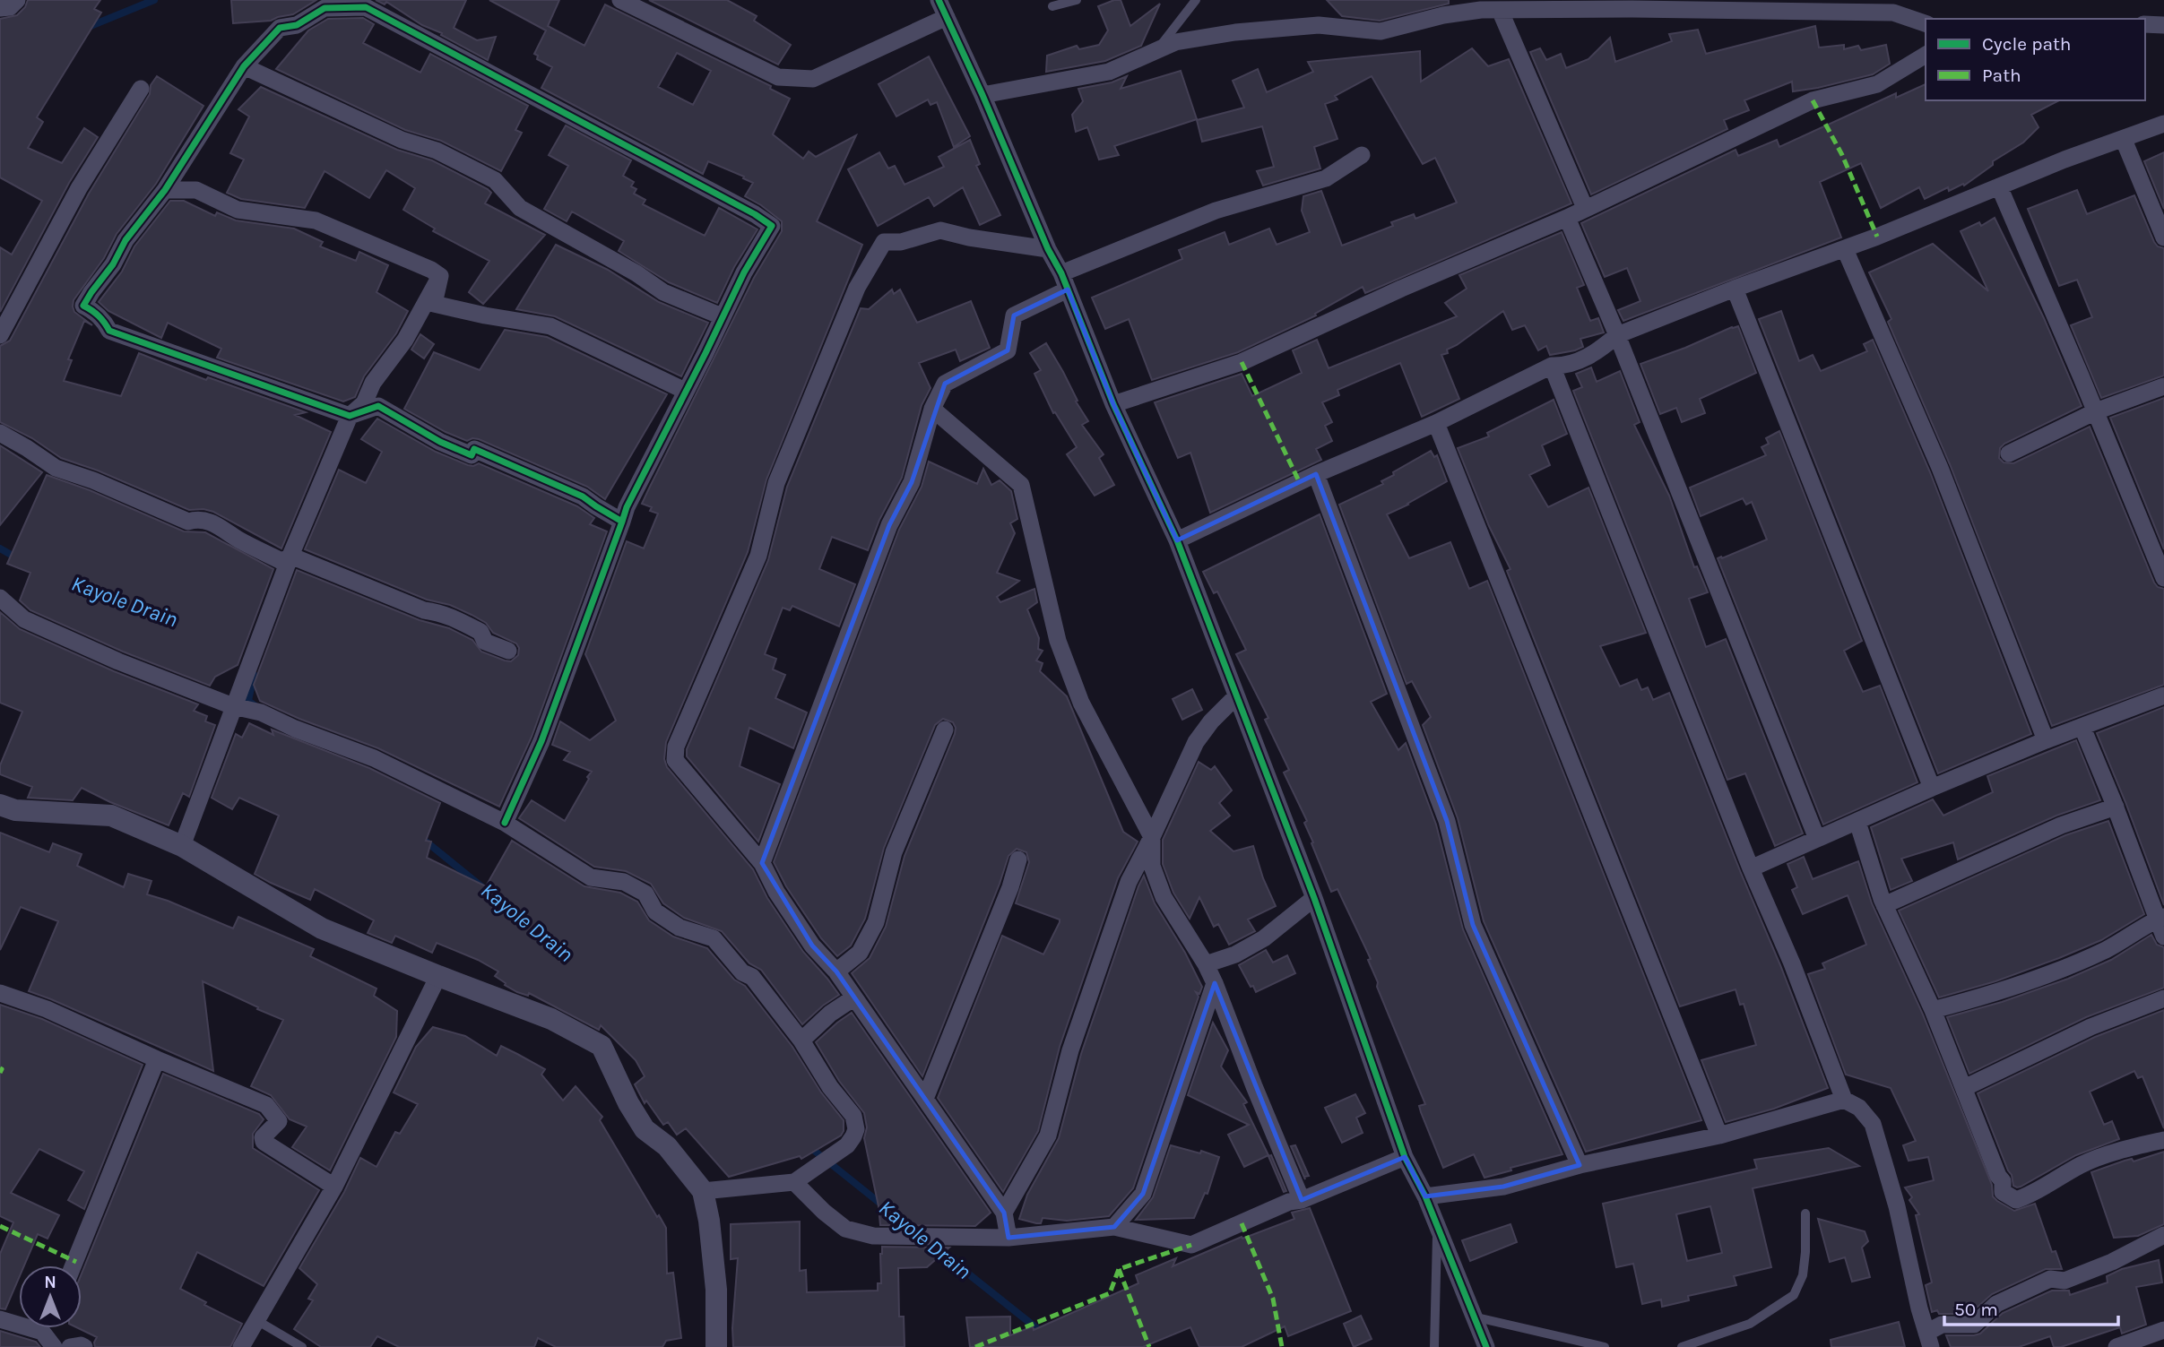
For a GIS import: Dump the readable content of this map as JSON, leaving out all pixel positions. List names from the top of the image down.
{
  "water": ["Kayole Drain"],
  "legend": ["Cycle path", "Path"],
  "scale_bar": "50 m",
  "north": "top"
}
